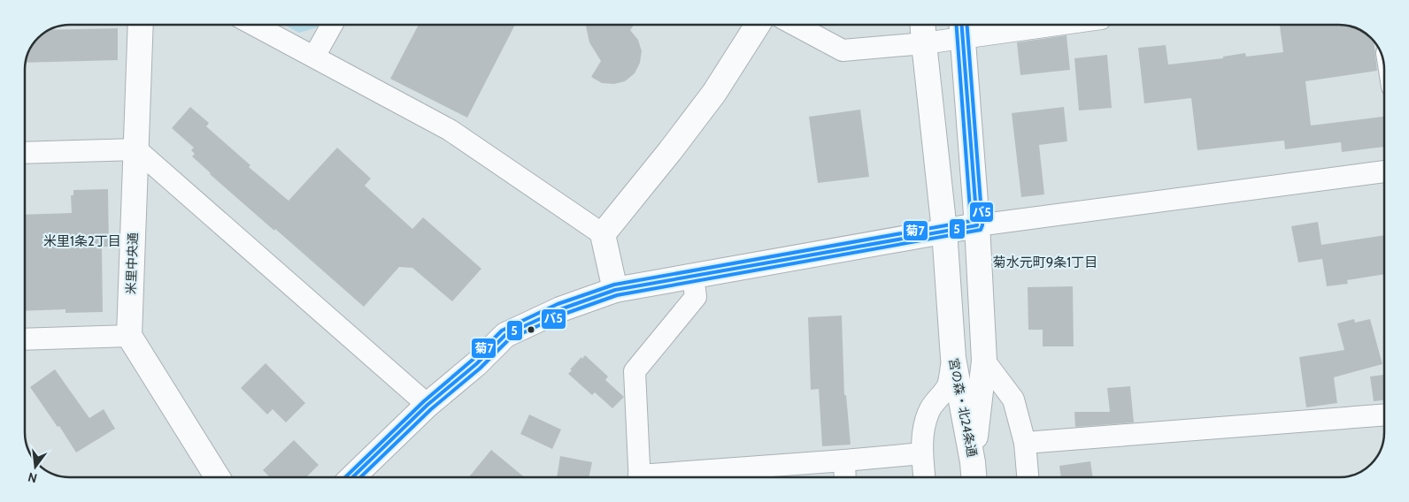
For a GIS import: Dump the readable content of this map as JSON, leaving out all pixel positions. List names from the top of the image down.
{
  "streets": {
    "street": ["米里中央通", "宮の森・北24条通"]
  },
  "districts": ["米里1条2丁目", "菊水元町9条1丁目"],
  "lines": ["transit line 5", "transit line バ5", "transit line 菊7"],
  "north": "bottom"
}
